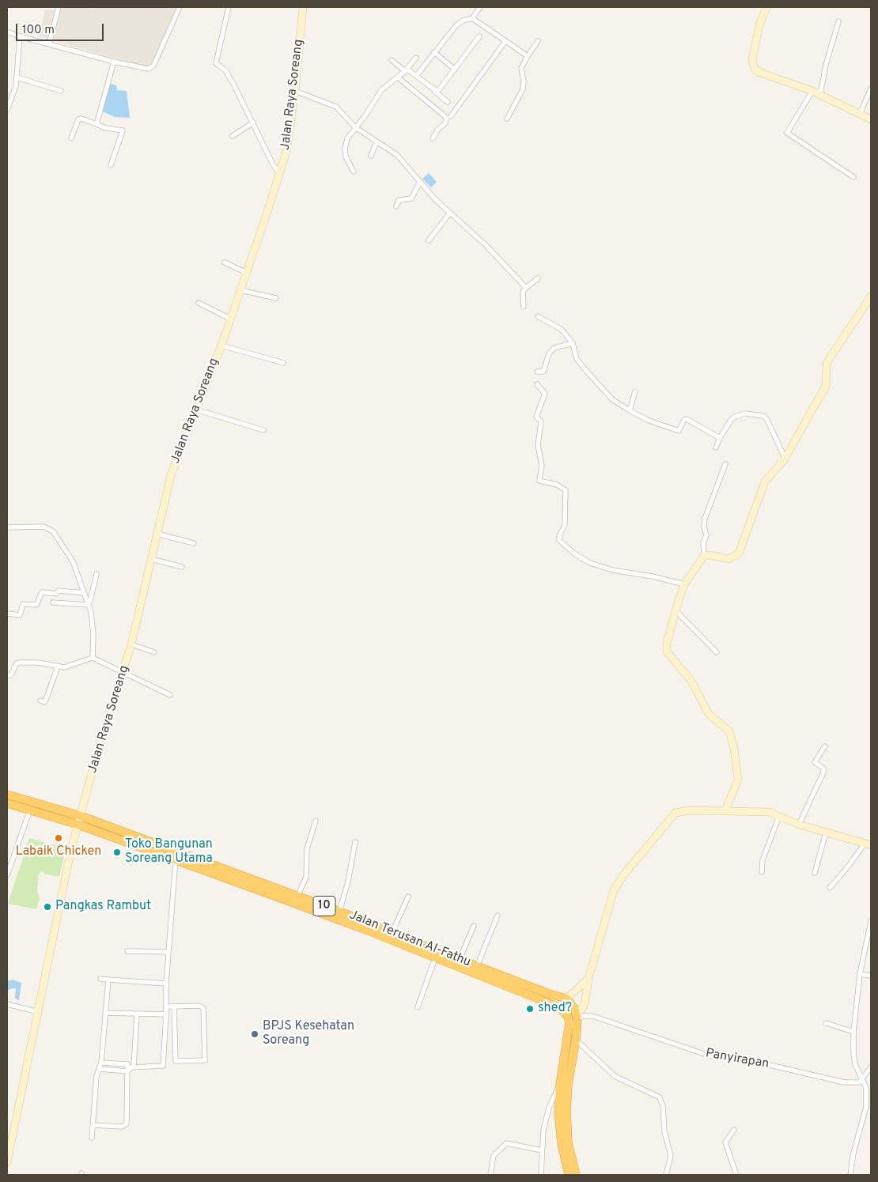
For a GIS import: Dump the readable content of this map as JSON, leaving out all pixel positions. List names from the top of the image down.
{
  "streets": {
    "highway": ["10", "Jalan Terusan Al-Fathu"],
    "street": ["Jalan Raya Soreang", "Panyirapan"]
  },
  "crossings": [
    ["Jalan Raya Soreang", "Jalan Terusan Al-Fathu"],
    ["10", "Jalan Terusan Al-Fathu"],
    ["10", "Panyirapan"]
  ],
  "places": [
    "Labaik Chicken",
    "Toko Bangunan Soreang Utama",
    "Pangkas Rambut",
    "shed?",
    "BPJS Kesehatan Soreang"
  ],
  "scale_bar": "100 m"
}
